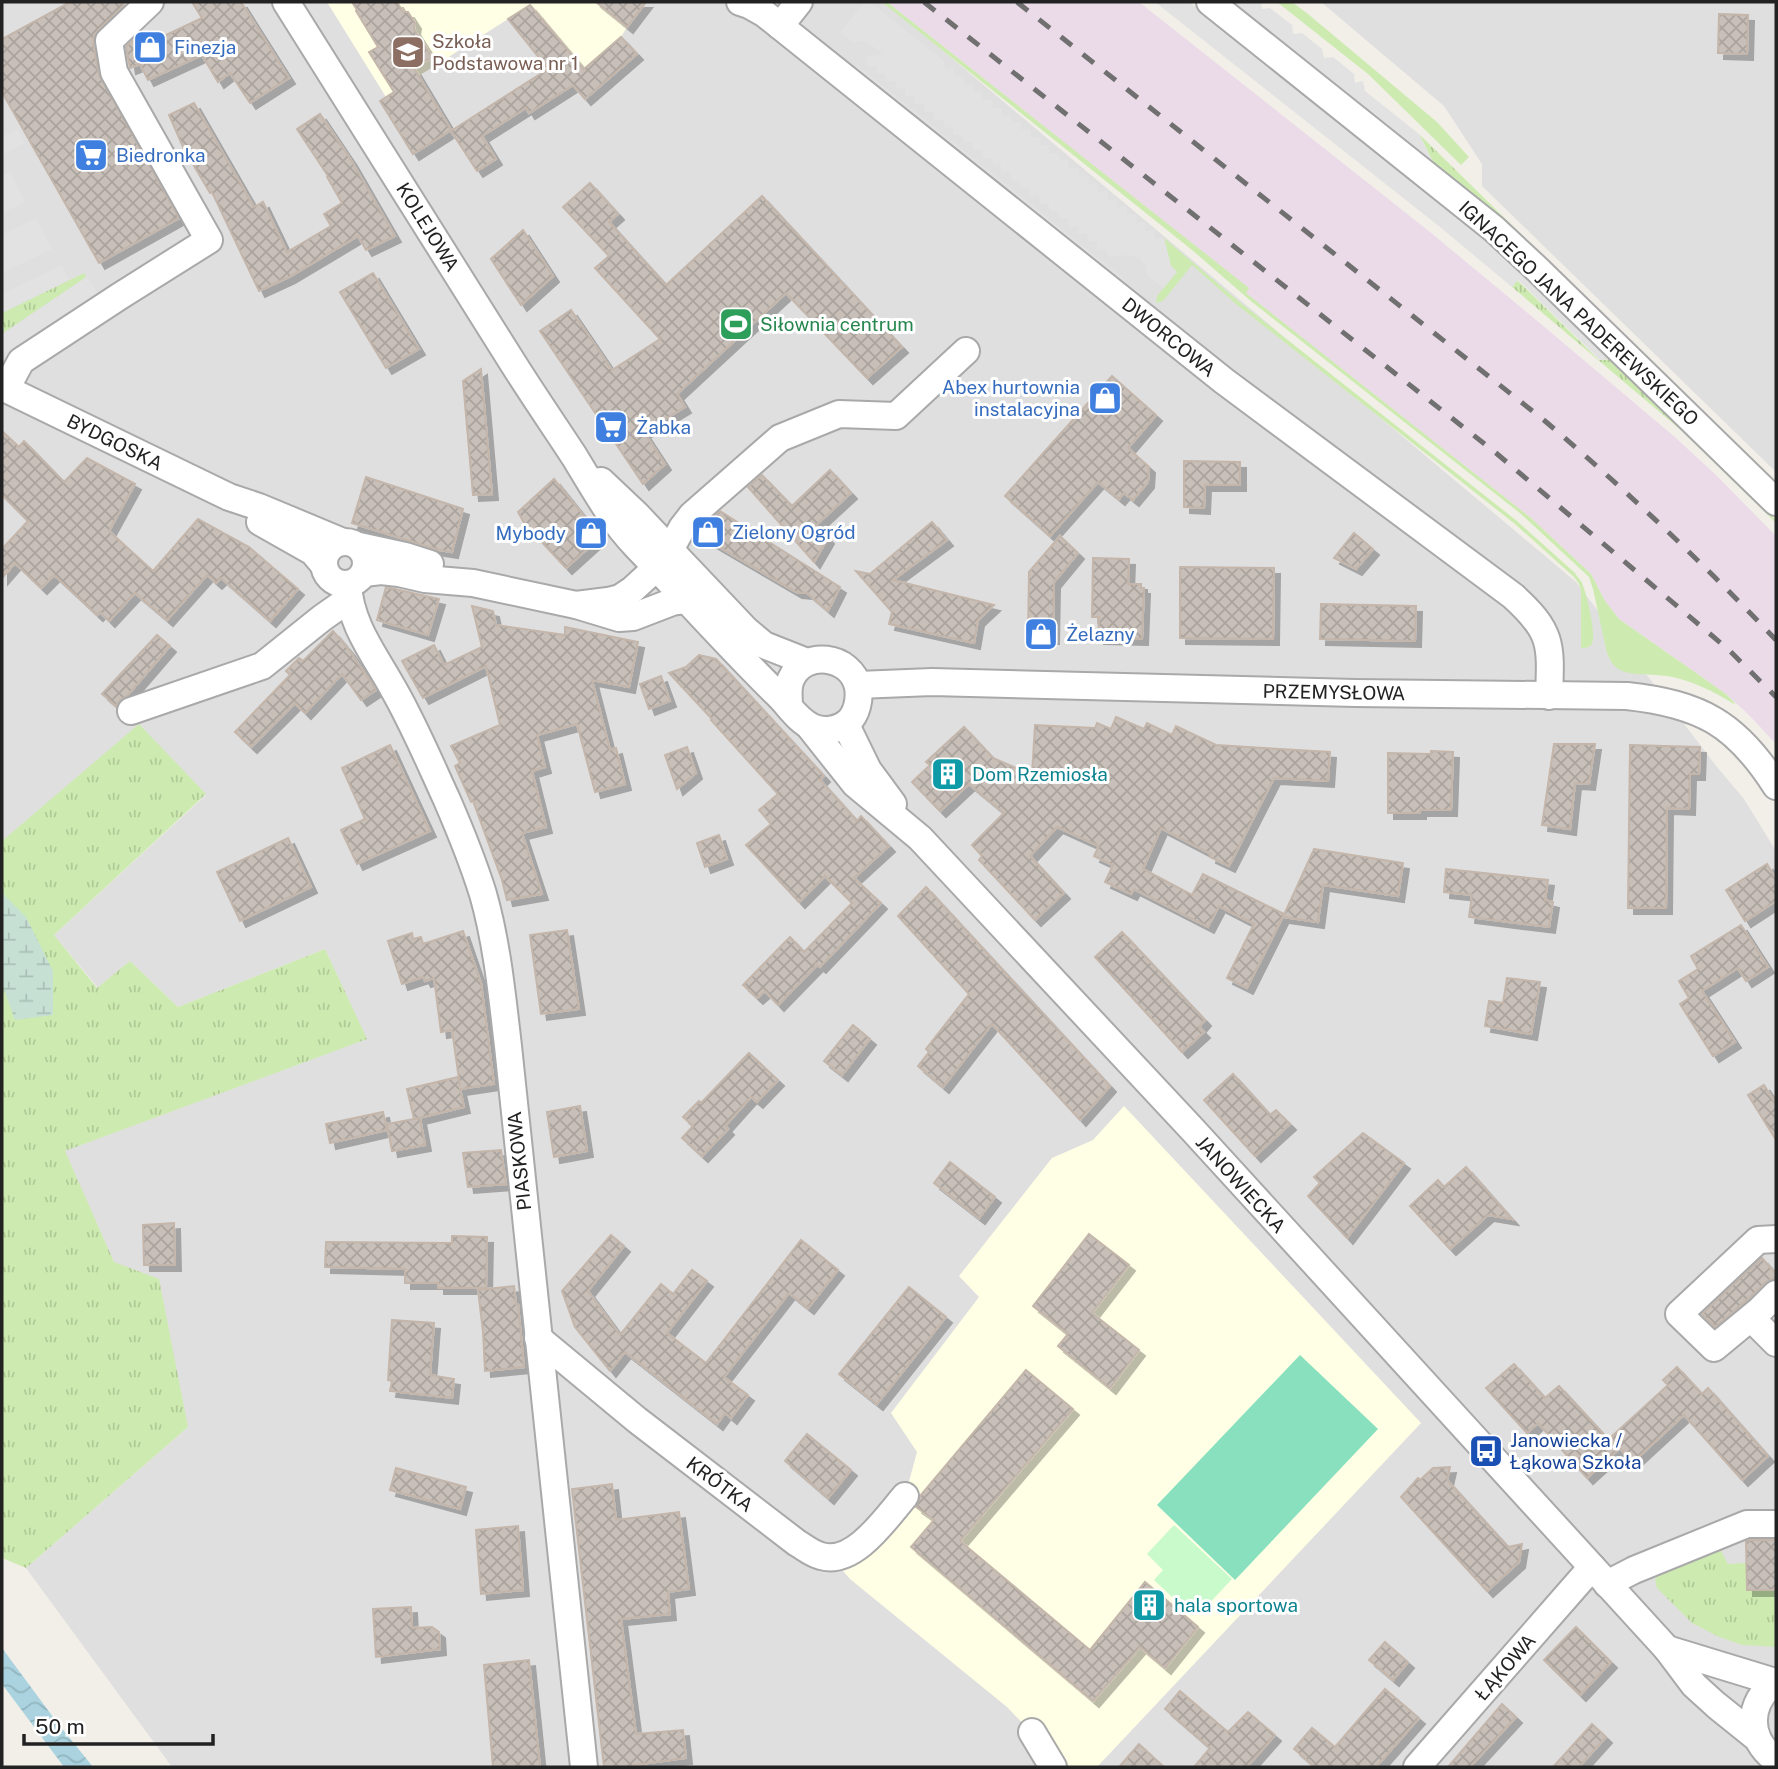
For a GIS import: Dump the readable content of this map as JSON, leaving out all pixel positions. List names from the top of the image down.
{
  "streets": {
    "street": [
      "KOLEJOWA",
      "IGNACEGO JANA PADEREWSKIEGO",
      "DWORCOWA",
      "BYDGOSKA",
      "PRZEMYSŁOWA",
      "PIASKOWA",
      "JANOWIECKA",
      "KRÓTKA",
      "ŁĄKOWA"
    ]
  },
  "crossings": [
    ["KOLEJOWA", "BYDGOSKA"],
    ["KOLEJOWA", "PRZEMYSŁOWA"],
    ["KOLEJOWA", "JANOWIECKA"],
    ["DWORCOWA", "PRZEMYSŁOWA"],
    ["BYDGOSKA", "PIASKOWA"],
    ["PRZEMYSŁOWA", "JANOWIECKA"],
    ["PIASKOWA", "KRÓTKA"],
    ["JANOWIECKA", "ŁĄKOWA"]
  ],
  "places": {
    "shop": [
      "Finezja",
      "Abex hurtownia instalacyjna",
      "Zielony Ogród",
      "Mybody",
      "Żelazny"
    ],
    "school or university": ["Szkoła Podstawowa nr 1"],
    "supermarket": ["Biedronka", "Żabka"],
    "sports": ["Siłownia centrum"],
    "building": ["Dom Rzemiosła", "hala sportowa"],
    "bus stop": ["Janowiecka / Łąkowa Szkoła"]
  },
  "scale_bar": "50 m"
}
